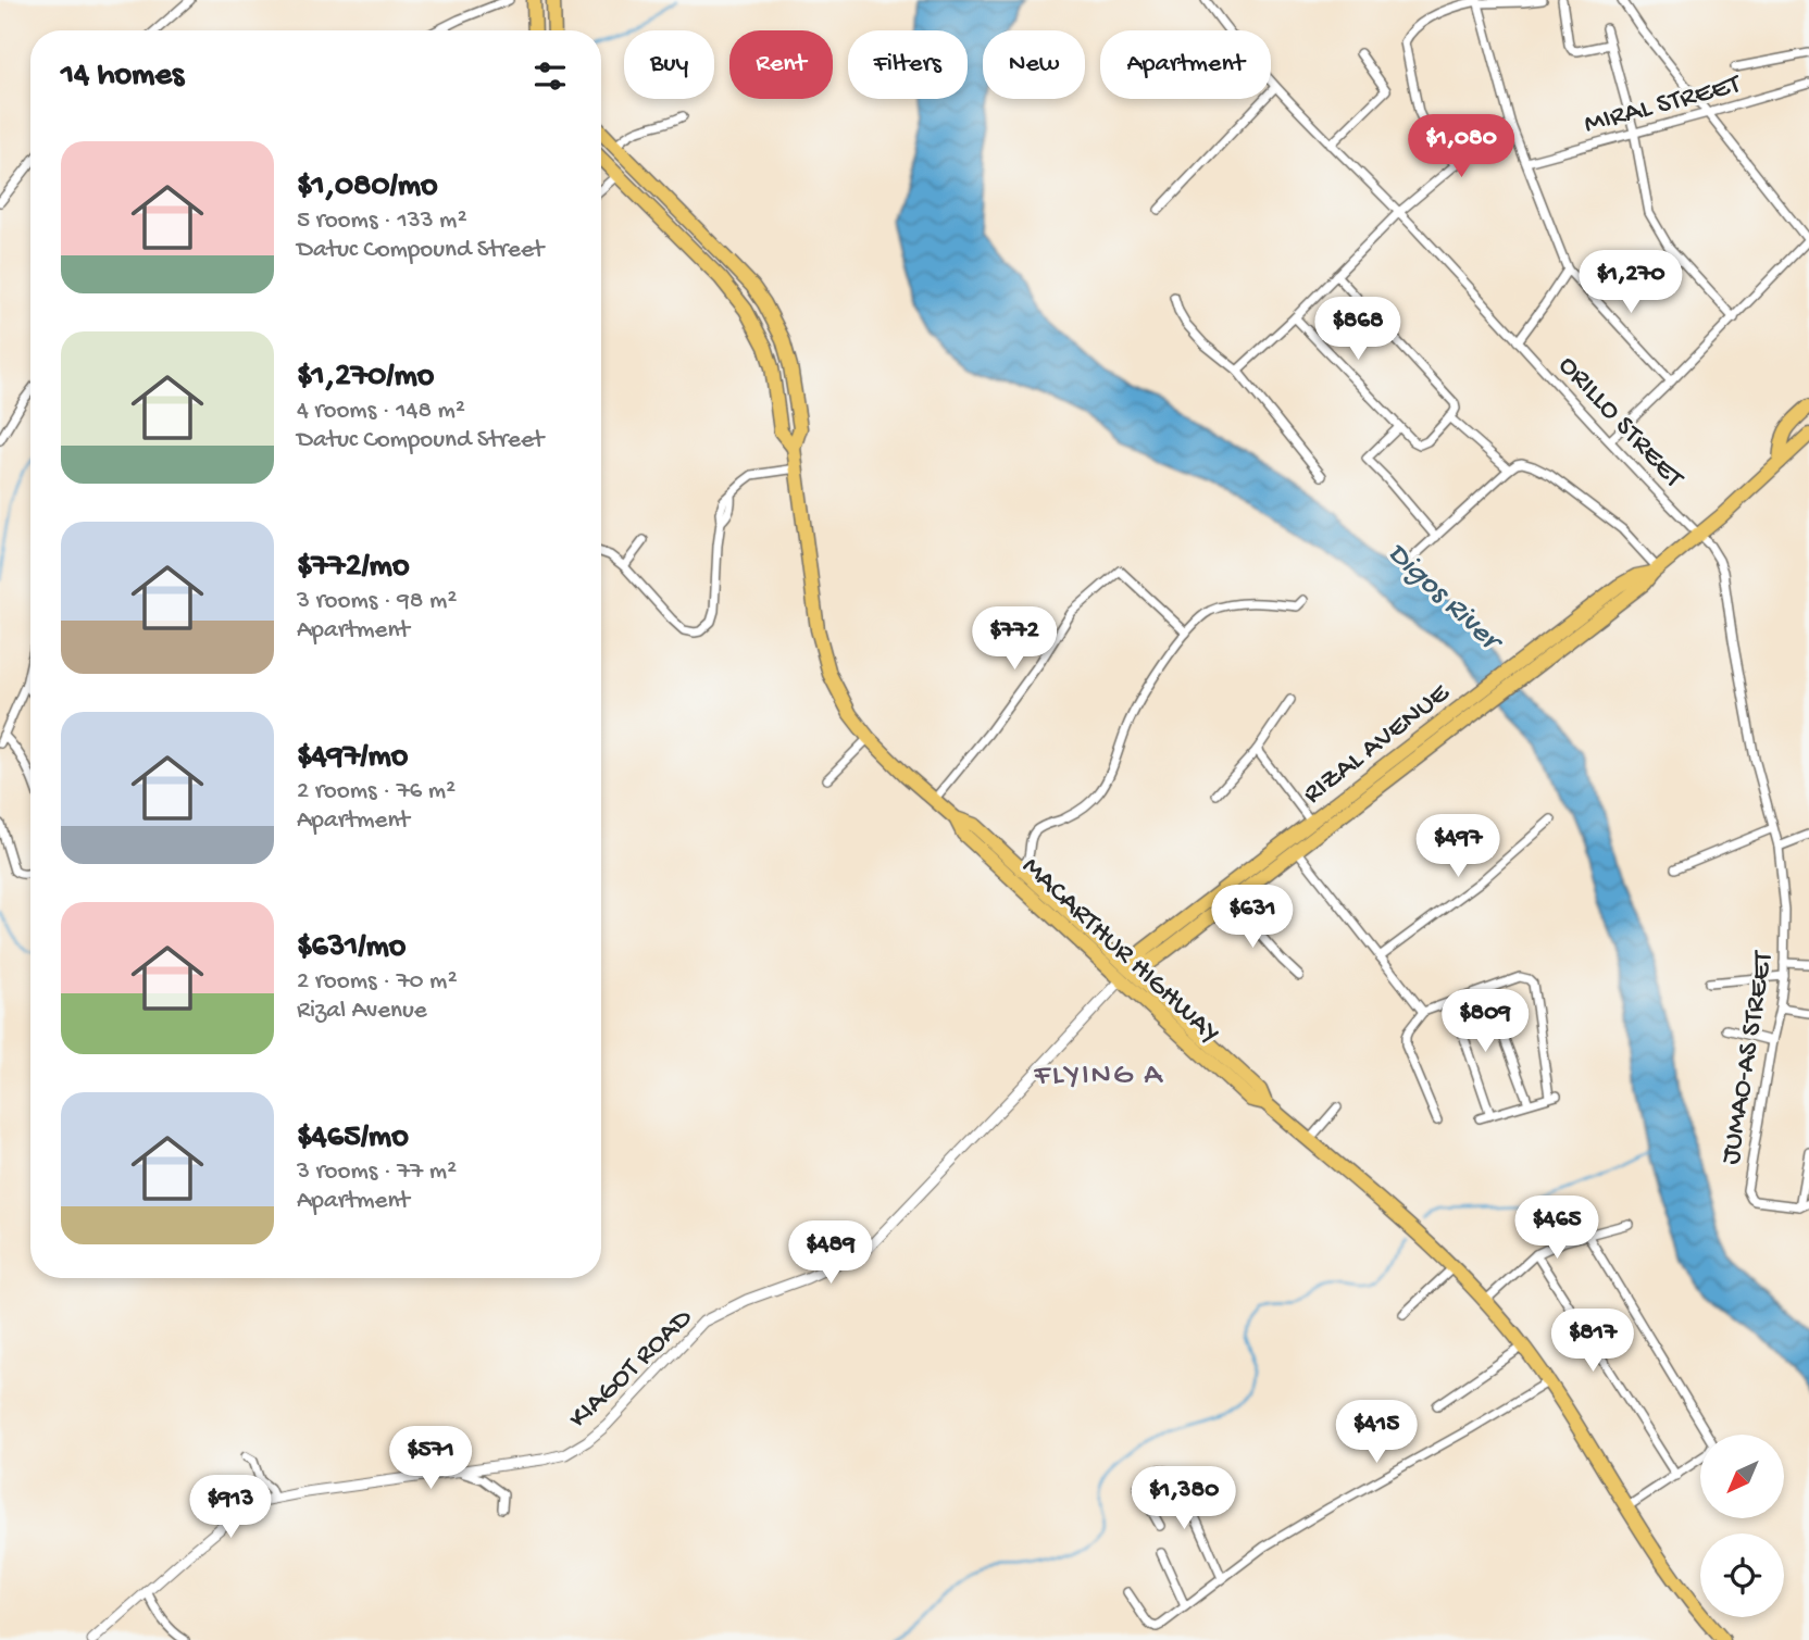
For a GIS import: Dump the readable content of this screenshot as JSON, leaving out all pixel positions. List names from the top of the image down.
{
  "streets": {
    "main road": ["RIZAL AVENUE", "MACARTHUR HIGHWAY"],
    "street": [
      "MIRAL STREET",
      "ORILLO STREET",
      "JUMAO-AS STREET",
      "KIAGOT ROAD"
    ]
  },
  "crossings": [
    ["ORILLO STREET", "RIZAL AVENUE"],
    ["ORILLO STREET", "JUMAO-AS STREET"],
    ["RIZAL AVENUE", "MACARTHUR HIGHWAY"],
    ["RIZAL AVENUE", "JUMAO-AS STREET"],
    ["RIZAL AVENUE", "KIAGOT ROAD"],
    ["MACARTHUR HIGHWAY", "KIAGOT ROAD"]
  ],
  "districts": ["FLYING A"],
  "water": ["Digos River"],
  "north": "bottom left",
  "page": {
    "chip": [
      "Buy",
      "Rent",
      "Filters",
      "New",
      "Apartment"
    ],
    "heading": "14 homes",
    "price": [
      "$1,080",
      "$1,270",
      "$868",
      "$772",
      "$497",
      "$631",
      "$809",
      "$465",
      "$489",
      "$817",
      "$415",
      "$571",
      "$1,380",
      "$913"
    ],
    "list": [
      {
        "name": "$1,080/mo",
        "note": "5 rooms · 133 m² · Datuc Compound Street"
      },
      {
        "name": "$1,270/mo",
        "note": "4 rooms · 148 m² · Datuc Compound Street"
      },
      {
        "name": "$772/mo",
        "note": "3 rooms · 98 m² · Apartment"
      },
      {
        "name": "$497/mo",
        "note": "2 rooms · 76 m² · Apartment"
      },
      {
        "name": "$631/mo",
        "note": "2 rooms · 70 m² · Rizal Avenue"
      },
      {
        "name": "$465/mo",
        "note": "3 rooms · 77 m² · Apartment"
      }
    ]
  }
}
